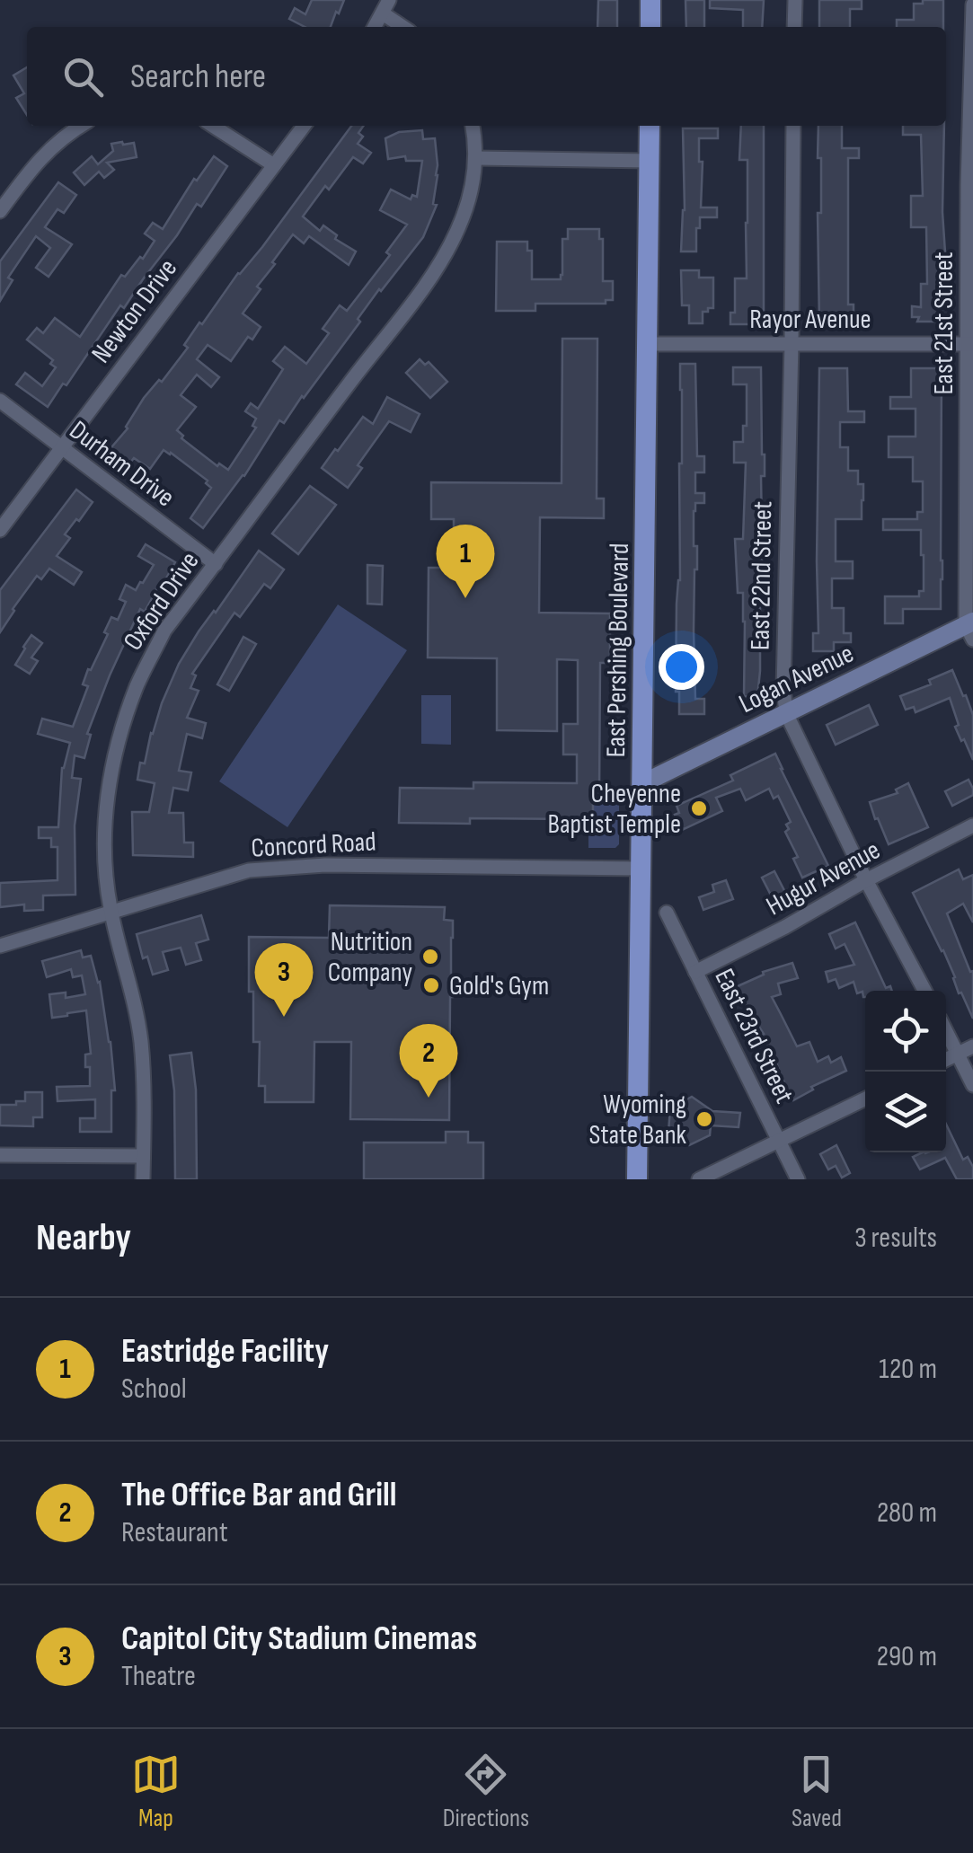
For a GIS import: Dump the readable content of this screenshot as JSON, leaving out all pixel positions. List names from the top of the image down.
{
  "streets": {
    "main road": ["East Pershing Boulevard", "Logan Avenue"],
    "street": [
      "Newton Drive",
      "Rayor Avenue",
      "East 21st Street",
      "Durham Drive",
      "East 22nd Street",
      "Oxford Drive",
      "Concord Road",
      "Hugur Avenue",
      "East 23rd Street"
    ]
  },
  "crossings": [
    ["Newton Drive", "Durham Drive"],
    ["Rayor Avenue", "East 21st Street"],
    ["Rayor Avenue", "East 22nd Street"],
    ["Rayor Avenue", "East Pershing Boulevard"],
    ["East 21st Street", "Logan Avenue"],
    ["Durham Drive", "Oxford Drive"],
    ["East 22nd Street", "Logan Avenue"],
    ["East 22nd Street", "Hugur Avenue"],
    ["Oxford Drive", "Concord Road"],
    ["East Pershing Boulevard", "Logan Avenue"],
    ["East Pershing Boulevard", "Concord Road"],
    ["Hugur Avenue", "East 23rd Street"]
  ],
  "places": [
    "Cheyenne Baptist Temple",
    "Nutrition Company",
    "Gold's Gym",
    "Wyoming State Bank"
  ],
  "page": {
    "search": "Search here",
    "pins": ["1", "3", "2"],
    "heading": ["Nearby", "3 results"],
    "list": [
      {
        "mark": "1",
        "name": "Eastridge Facility",
        "note": "School",
        "value": "120 m"
      },
      {
        "mark": "2",
        "name": "The Office Bar and Grill",
        "note": "Restaurant",
        "value": "280 m"
      },
      {
        "mark": "3",
        "name": "Capitol City Stadium Cinemas",
        "note": "Theatre",
        "value": "290 m"
      }
    ],
    "nav": ["Map", "Directions", "Saved"]
  }
}
